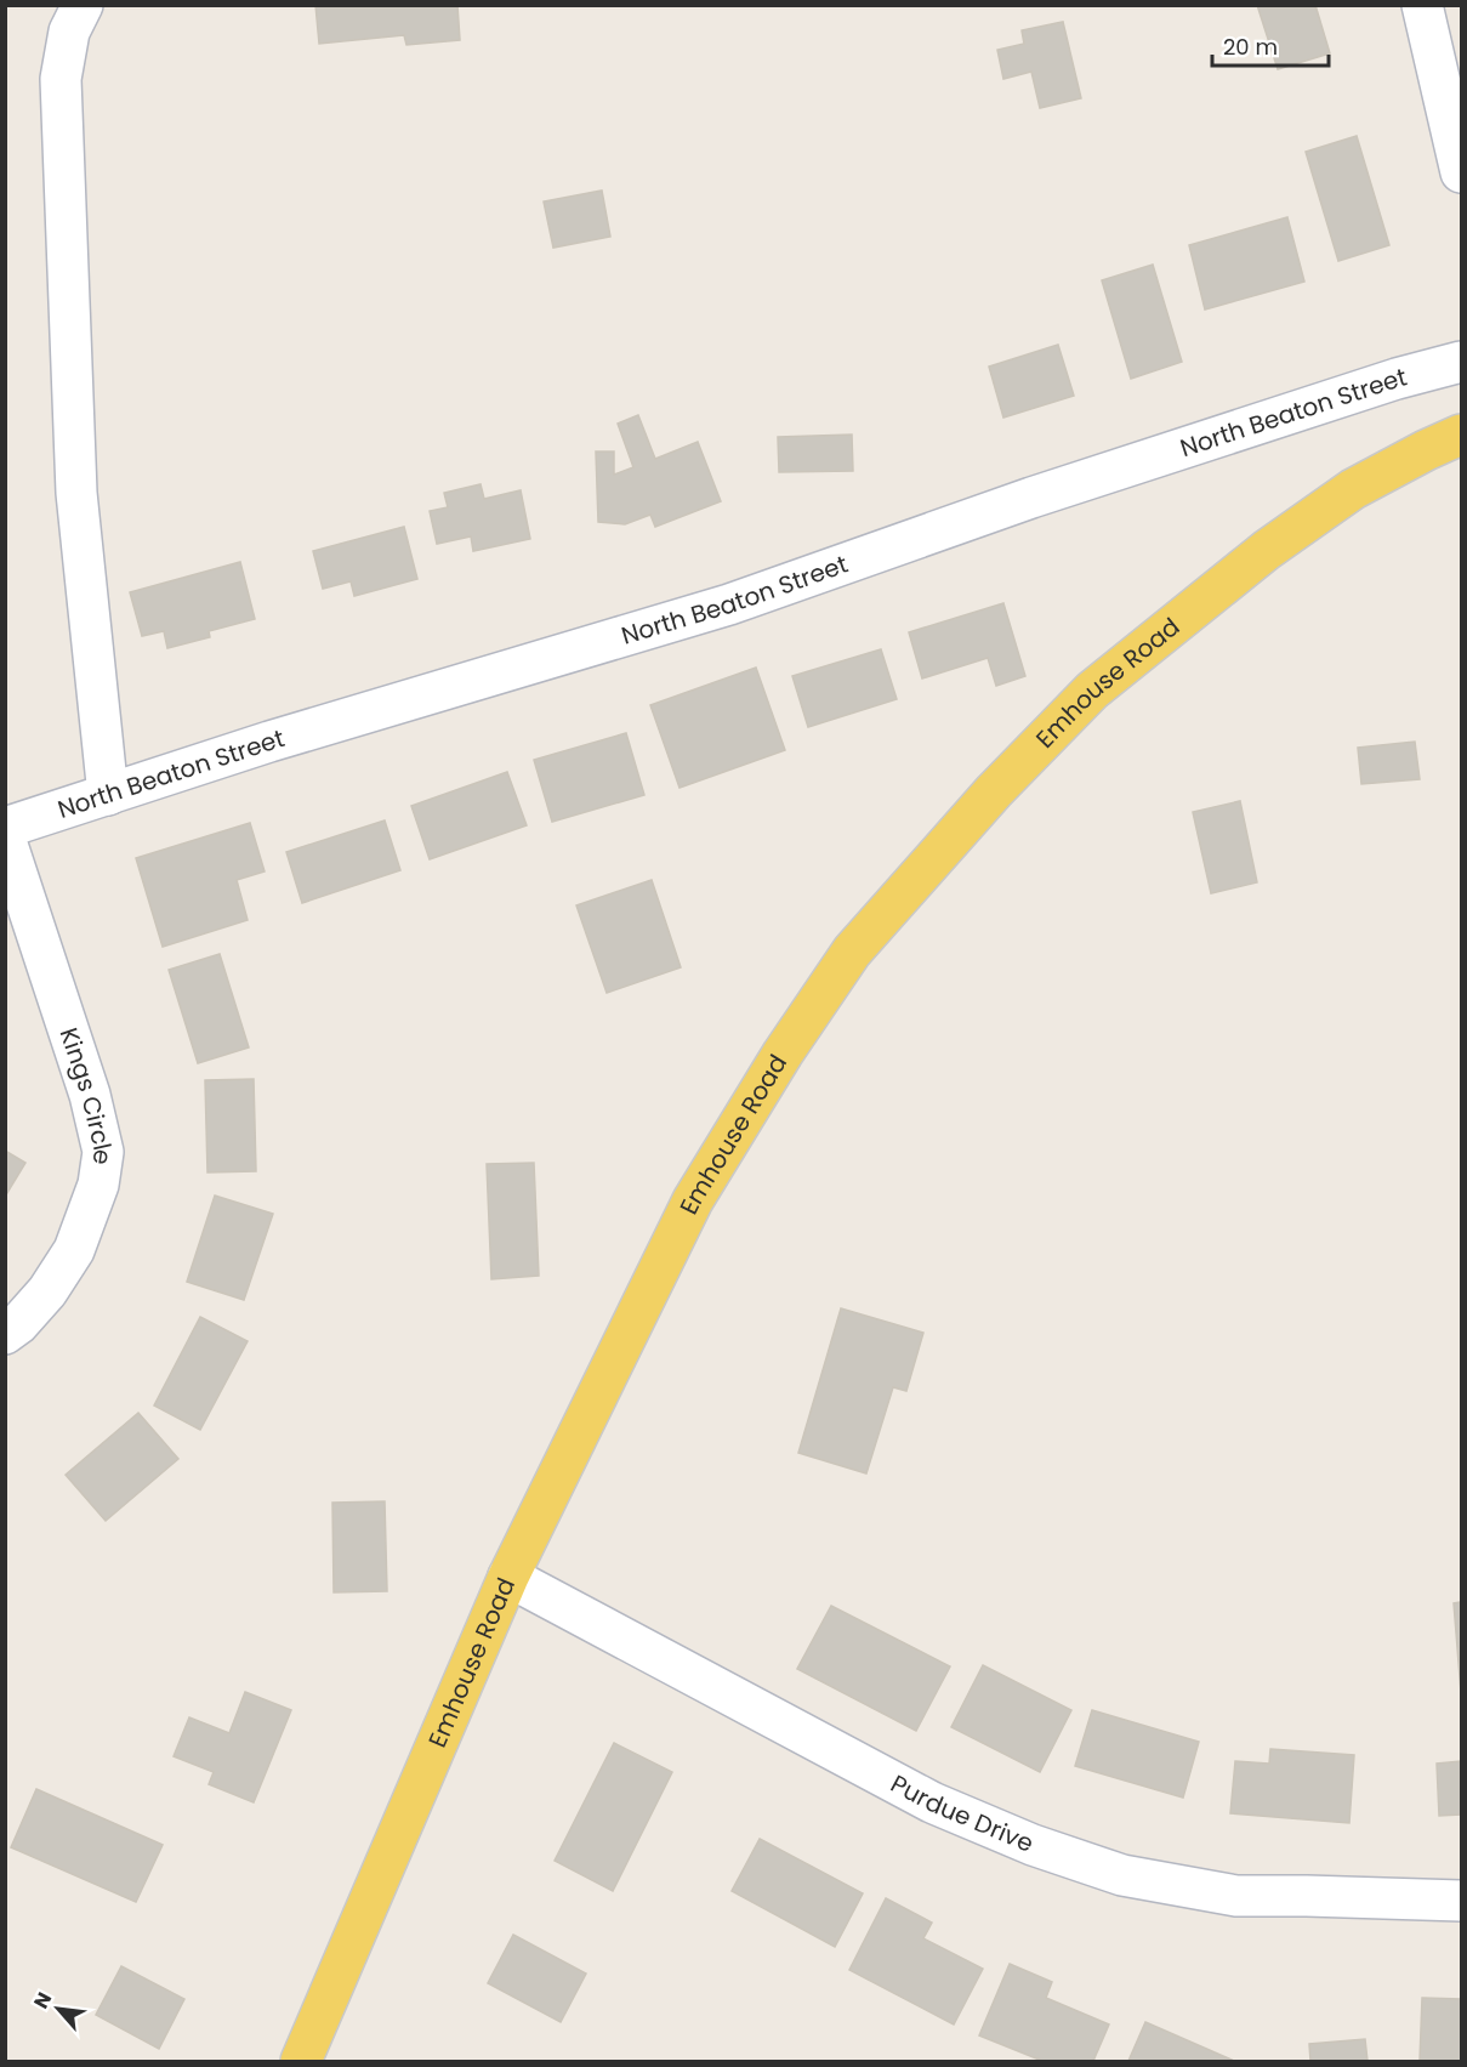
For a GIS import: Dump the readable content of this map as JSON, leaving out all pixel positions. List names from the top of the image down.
{
  "streets": {
    "main road": ["Emhouse Road"],
    "street": ["North Beaton Street", "Kings Circle", "Purdue Drive"]
  },
  "crossings": [
    ["Emhouse Road", "Purdue Drive"]
  ],
  "scale_bar": "20 m",
  "north": "top left"
}
